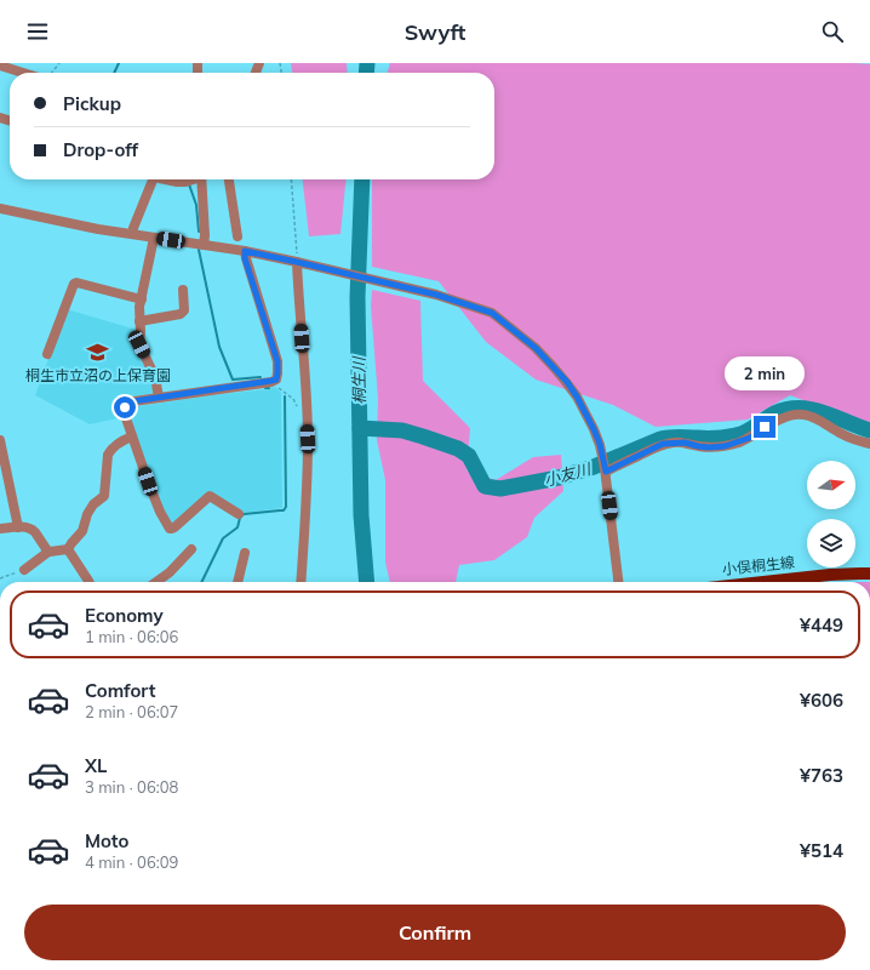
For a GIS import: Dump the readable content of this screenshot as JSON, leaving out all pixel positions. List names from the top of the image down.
{
  "streets": {
    "main road": ["小俣桐生線"]
  },
  "water": ["桐生川", "小友川"],
  "places": {
    "school or university": ["桐生市立沼の上保育園"]
  },
  "north": "right",
  "page": {
    "header": "Swyft",
    "banner": ["Pickup", "Drop-off"],
    "bubble": "2 min",
    "list": [
      {
        "name": "Economy",
        "note": "1 min · 06:06",
        "value": "¥449"
      },
      {
        "name": "Comfort",
        "note": "2 min · 06:07",
        "value": "¥606"
      },
      {
        "name": "XL",
        "note": "3 min · 06:08",
        "value": "¥763"
      },
      {
        "name": "Moto",
        "note": "4 min · 06:09",
        "value": "¥514"
      }
    ],
    "buttons": "Confirm"
  }
}
